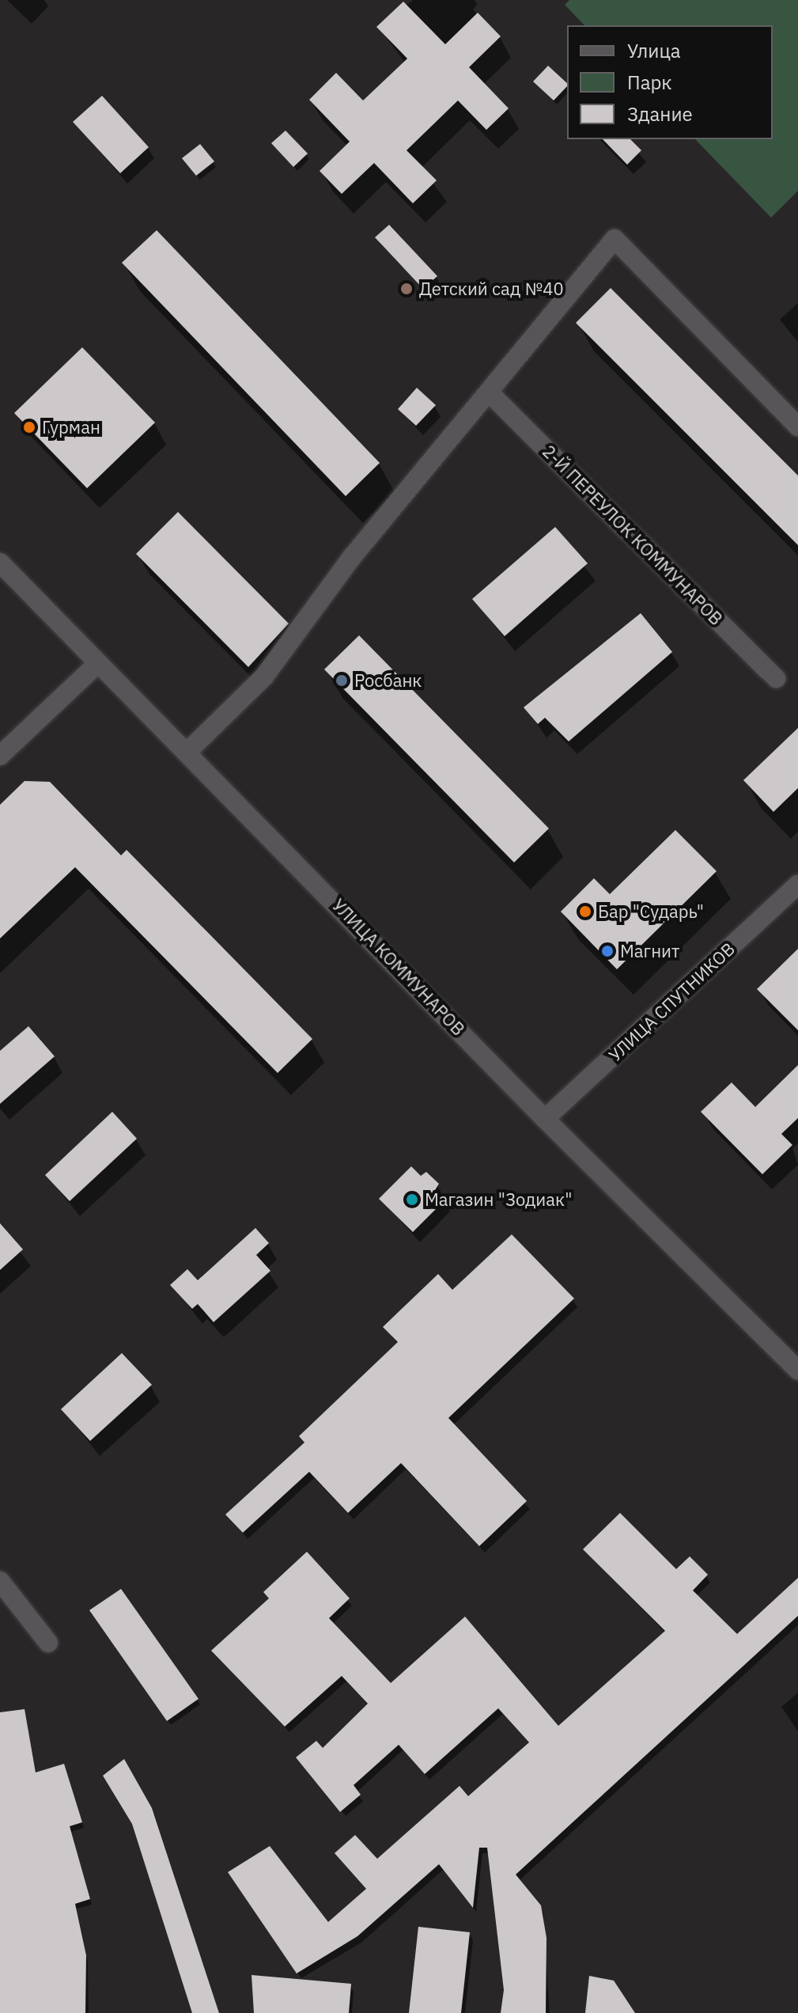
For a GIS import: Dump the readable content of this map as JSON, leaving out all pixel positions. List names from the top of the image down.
{
  "streets": {
    "street": ["2-Й ПЕРЕУЛОК КОММУНАРОВ", "УЛИЦА КОММУНАРОВ", "УЛИЦА СПУТНИКОВ"]
  },
  "crossings": [
    ["УЛИЦА КОММУНАРОВ", "УЛИЦА СПУТНИКОВ"]
  ],
  "places": [
    "Детский сад №40",
    "Гурман",
    "Росбанк",
    "Бар \"Сударь\"",
    "Магнит",
    "Магазин \"Зодиак\""
  ],
  "legend": ["Улица", "Парк", "Здание"]
}
